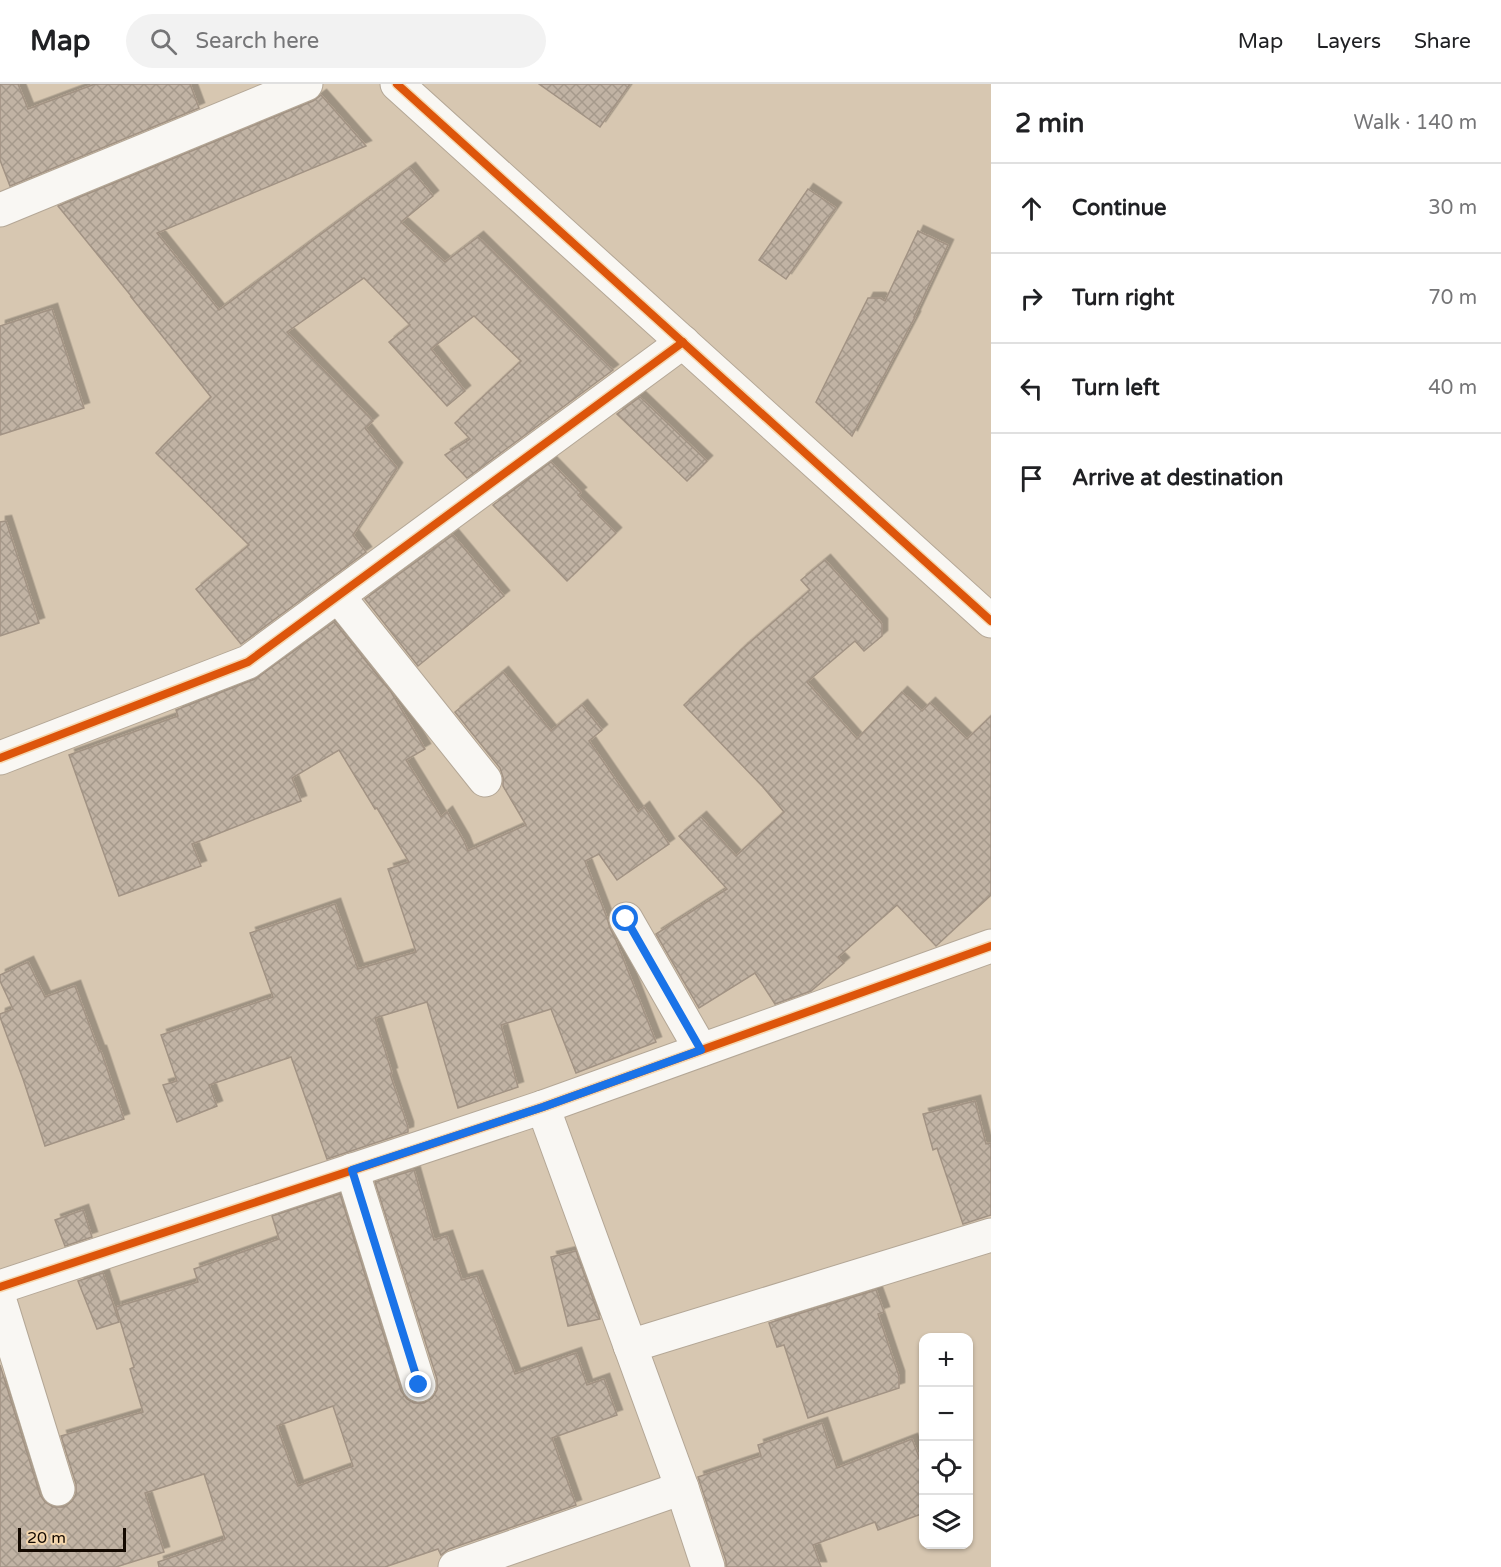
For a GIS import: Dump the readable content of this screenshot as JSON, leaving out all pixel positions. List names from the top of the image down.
{
  "scale_bar": "20 m",
  "page": {
    "header": "Map",
    "search": "Search here",
    "nav": ["Map", "Layers", "Share"],
    "heading": ["2 min", "Walk · 140 m"],
    "list": [
      ["Continue", "30 m"],
      ["Turn right", "70 m"],
      ["Turn left", "40 m"],
      "Arrive at destination"
    ],
    "map_buttons": ["+", "−"],
    "scale": "20 m"
  }
}
